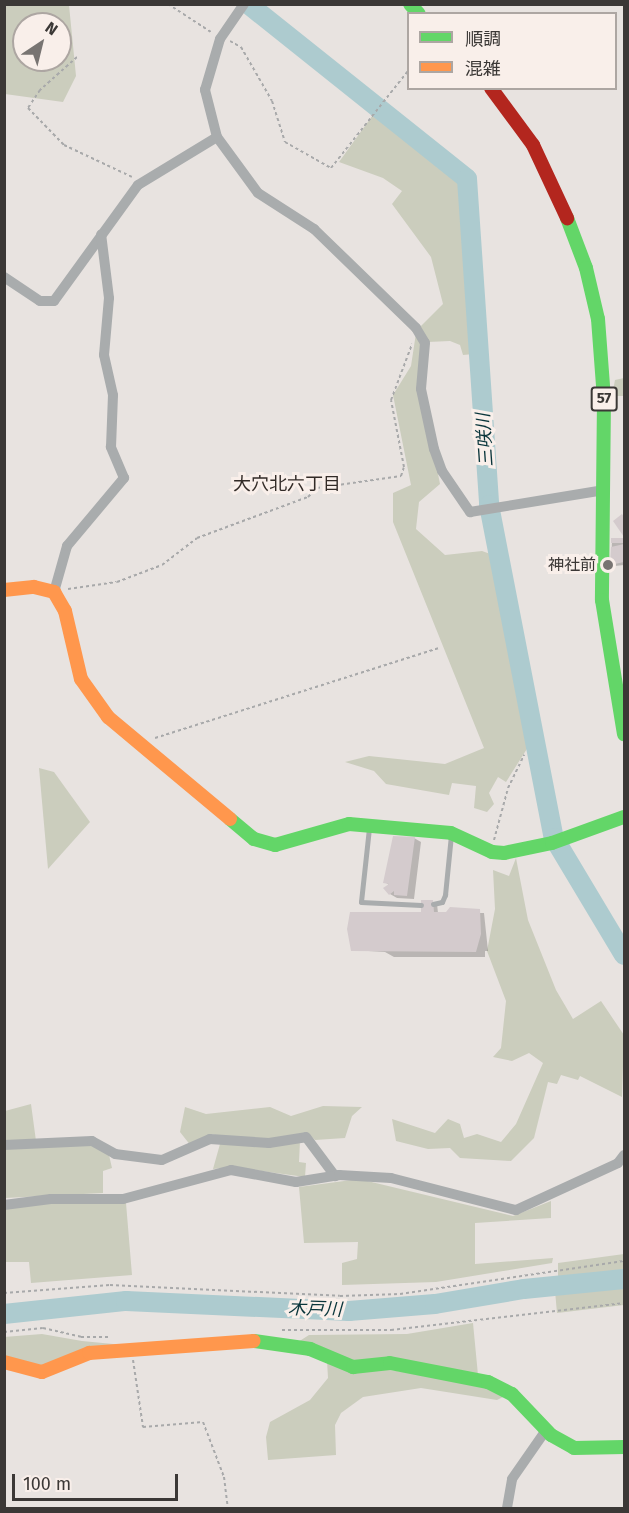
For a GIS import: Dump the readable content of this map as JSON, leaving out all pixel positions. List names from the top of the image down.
{
  "streets": {
    "street": ["57"]
  },
  "districts": ["大穴北六丁目"],
  "water": ["三咲川", "木戸川"],
  "places": ["神社前"],
  "legend": ["順調", "混雑"],
  "scale_bar": "100 m",
  "north": "top right"
}
